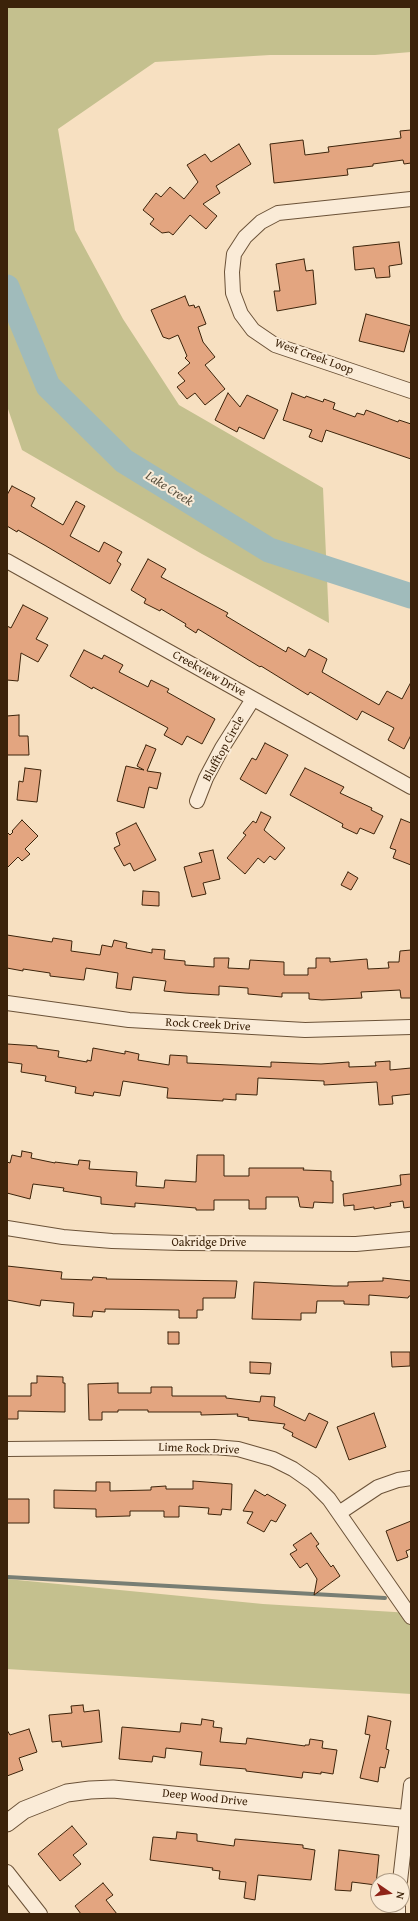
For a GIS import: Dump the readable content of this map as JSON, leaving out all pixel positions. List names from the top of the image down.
{
  "streets": {
    "street": [
      "West Creek Loop",
      "Creekview Drive",
      "Blufftop Circle",
      "Rock Creek Drive",
      "Oakridge Drive",
      "Lime Rock Drive",
      "Deep Wood Drive"
    ]
  },
  "crossings": [
    ["Creekview Drive", "Blufftop Circle"]
  ],
  "water": ["Lake Creek"],
  "north": "right"
}
